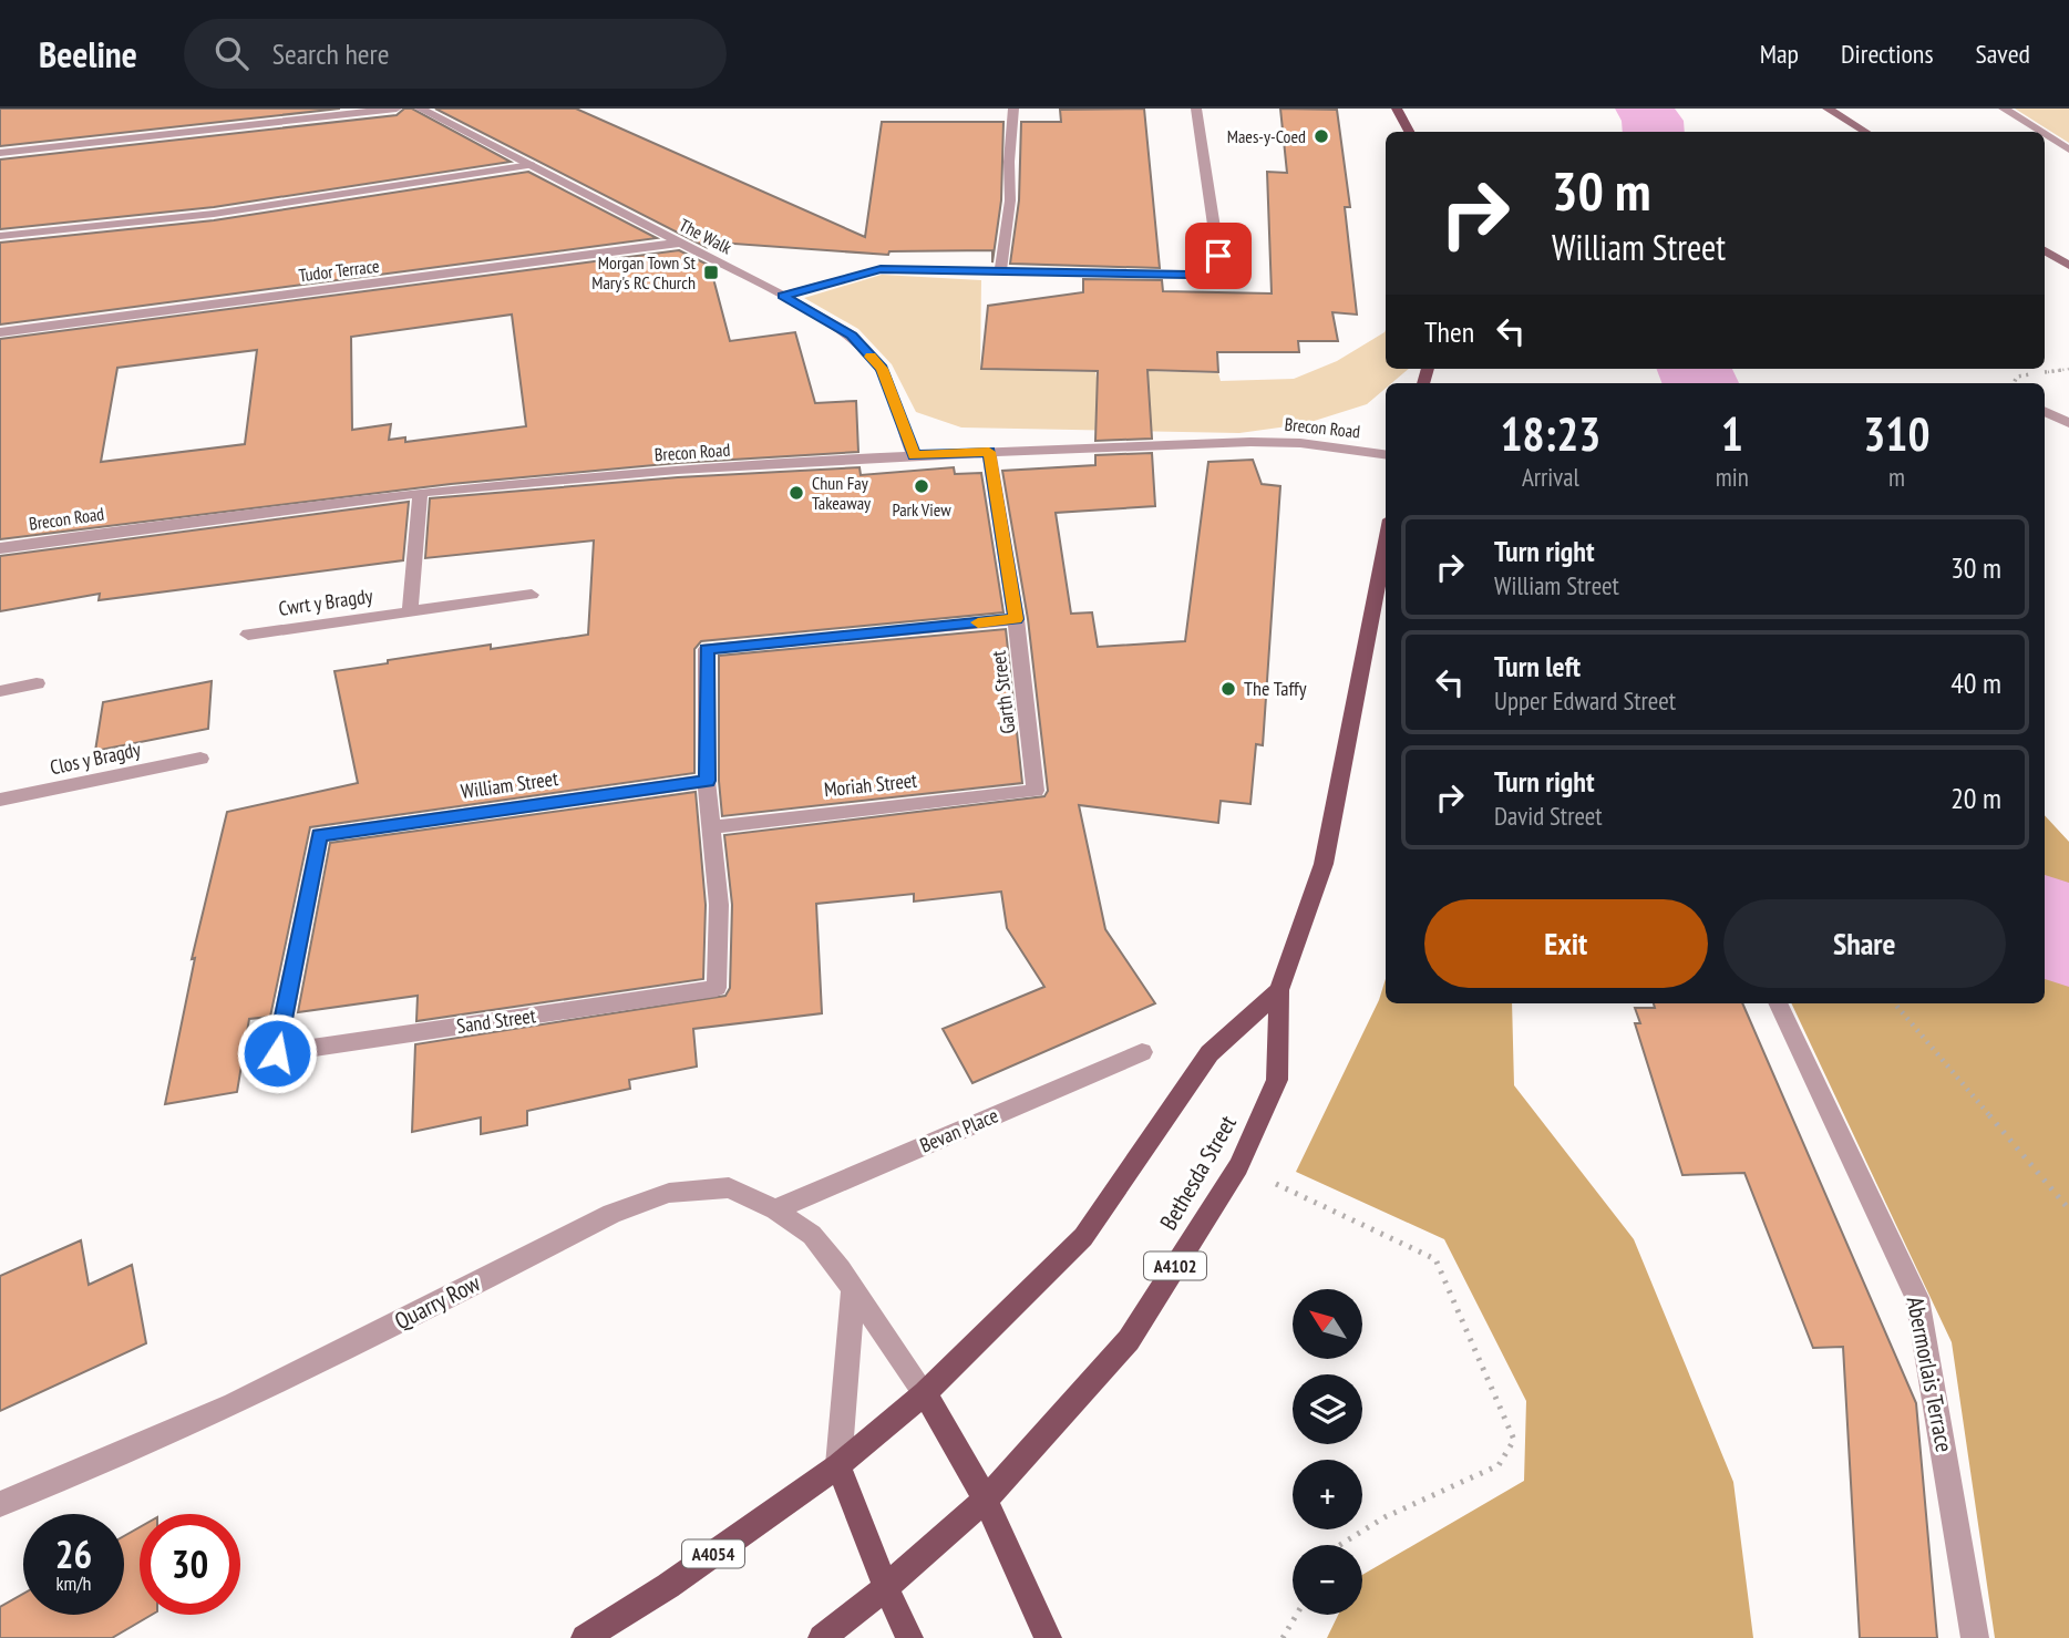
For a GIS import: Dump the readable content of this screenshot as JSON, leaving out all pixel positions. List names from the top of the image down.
{
  "streets": {
    "main road": ["Bethesda Street", "A4102", "A4054"],
    "street": [
      "The Walk",
      "Tudor Terrace",
      "Brecon Road",
      "Cwrt y Bragdy",
      "Garth Street",
      "Clos y Bragdy",
      "William Street",
      "Moriah Street",
      "Sand Street",
      "Bevan Place",
      "Quarry Row",
      "Abermorlais Terrace"
    ]
  },
  "crossings": [
    ["The Walk", "Tudor Terrace"],
    ["The Walk", "Brecon Road"],
    ["Brecon Road", "Garth Street"],
    ["Garth Street", "Moriah Street"],
    ["William Street", "Sand Street"],
    ["Moriah Street", "Sand Street"],
    ["Bevan Place", "Quarry Row"],
    ["Bethesda Street", "Quarry Row"],
    ["Bethesda Street", "A4054"],
    ["Quarry Row", "A4054"]
  ],
  "places": {
    "other": [
      "Maes-y-Coed",
      "Park View",
      "Chun Fay Takeaway",
      "The Taffy"
    ],
    "transit": ["Morgan Town St Mary's RC Church"]
  },
  "north": "top left",
  "page": {
    "header": "Beeline",
    "search": "Search here",
    "nav": ["Map", "Directions", "Saved"],
    "turn": ["30 m", "William Street"],
    "then": "Then",
    "eta": [
      "18:23",
      "Arrival",
      "1",
      "min",
      "310",
      "m"
    ],
    "list": [
      {
        "name": "Turn right",
        "note": "William Street",
        "value": "30 m"
      },
      {
        "name": "Turn left",
        "note": "Upper Edward Street",
        "value": "40 m"
      },
      {
        "name": "Turn right",
        "note": "David Street",
        "value": "20 m"
      }
    ],
    "buttons": ["Exit", "Share"],
    "map_buttons": ["+", "−"],
    "speed": "26 km/h",
    "limit": "30"
  }
}
